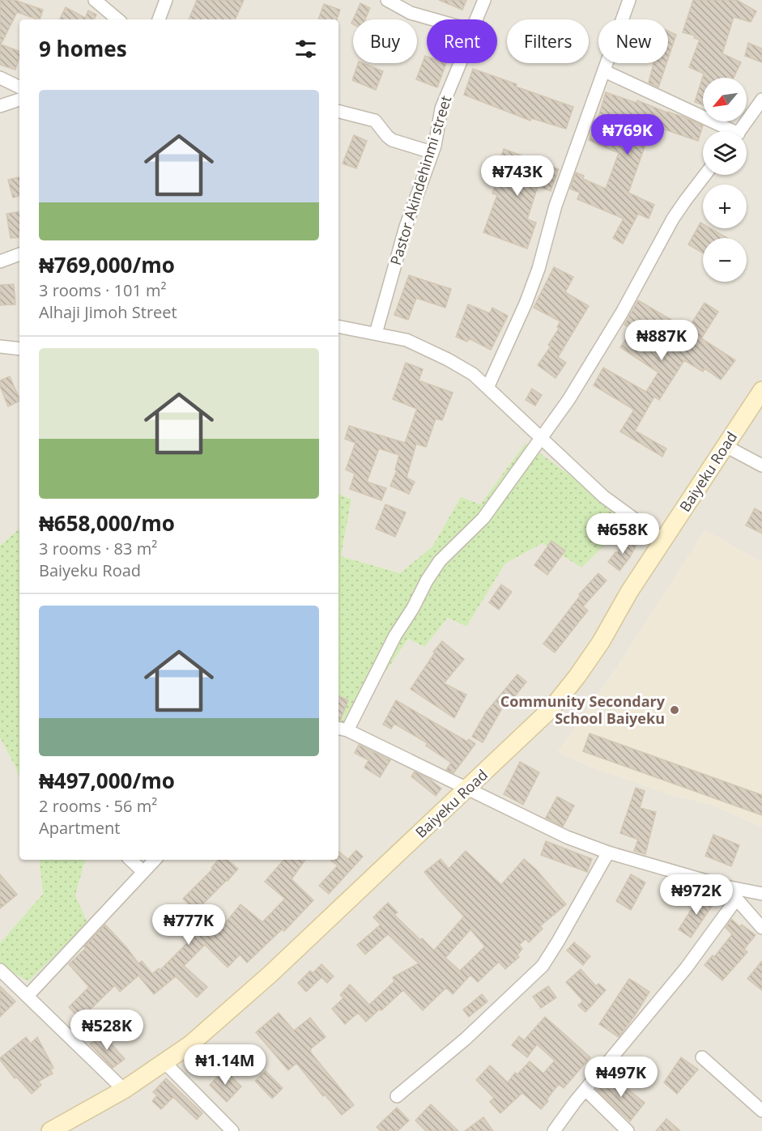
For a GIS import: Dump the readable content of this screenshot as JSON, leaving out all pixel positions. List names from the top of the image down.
{
  "streets": {
    "main road": ["Baiyeku Road"],
    "street": ["Pastor Akindehinmi street"]
  },
  "places": ["Community Secondary School Baiyeku"],
  "north": "bottom left",
  "page": {
    "chip": [
      "Buy",
      "Rent",
      "Filters",
      "New"
    ],
    "heading": "9 homes",
    "map_buttons": ["+", "−"],
    "list": [
      {
        "name": "₦769,000/mo",
        "note": "3 rooms · 101 m² · Alhaji Jimoh Street"
      },
      {
        "name": "₦658,000/mo",
        "note": "3 rooms · 83 m² · Baiyeku Road"
      },
      {
        "name": "₦497,000/mo",
        "note": "2 rooms · 56 m² · Apartment"
      }
    ],
    "price": [
      "₦769K",
      "₦743K",
      "₦887K",
      "₦658K",
      "₦972K",
      "₦777K",
      "₦528K",
      "₦1.14M",
      "₦497K"
    ]
  }
}
